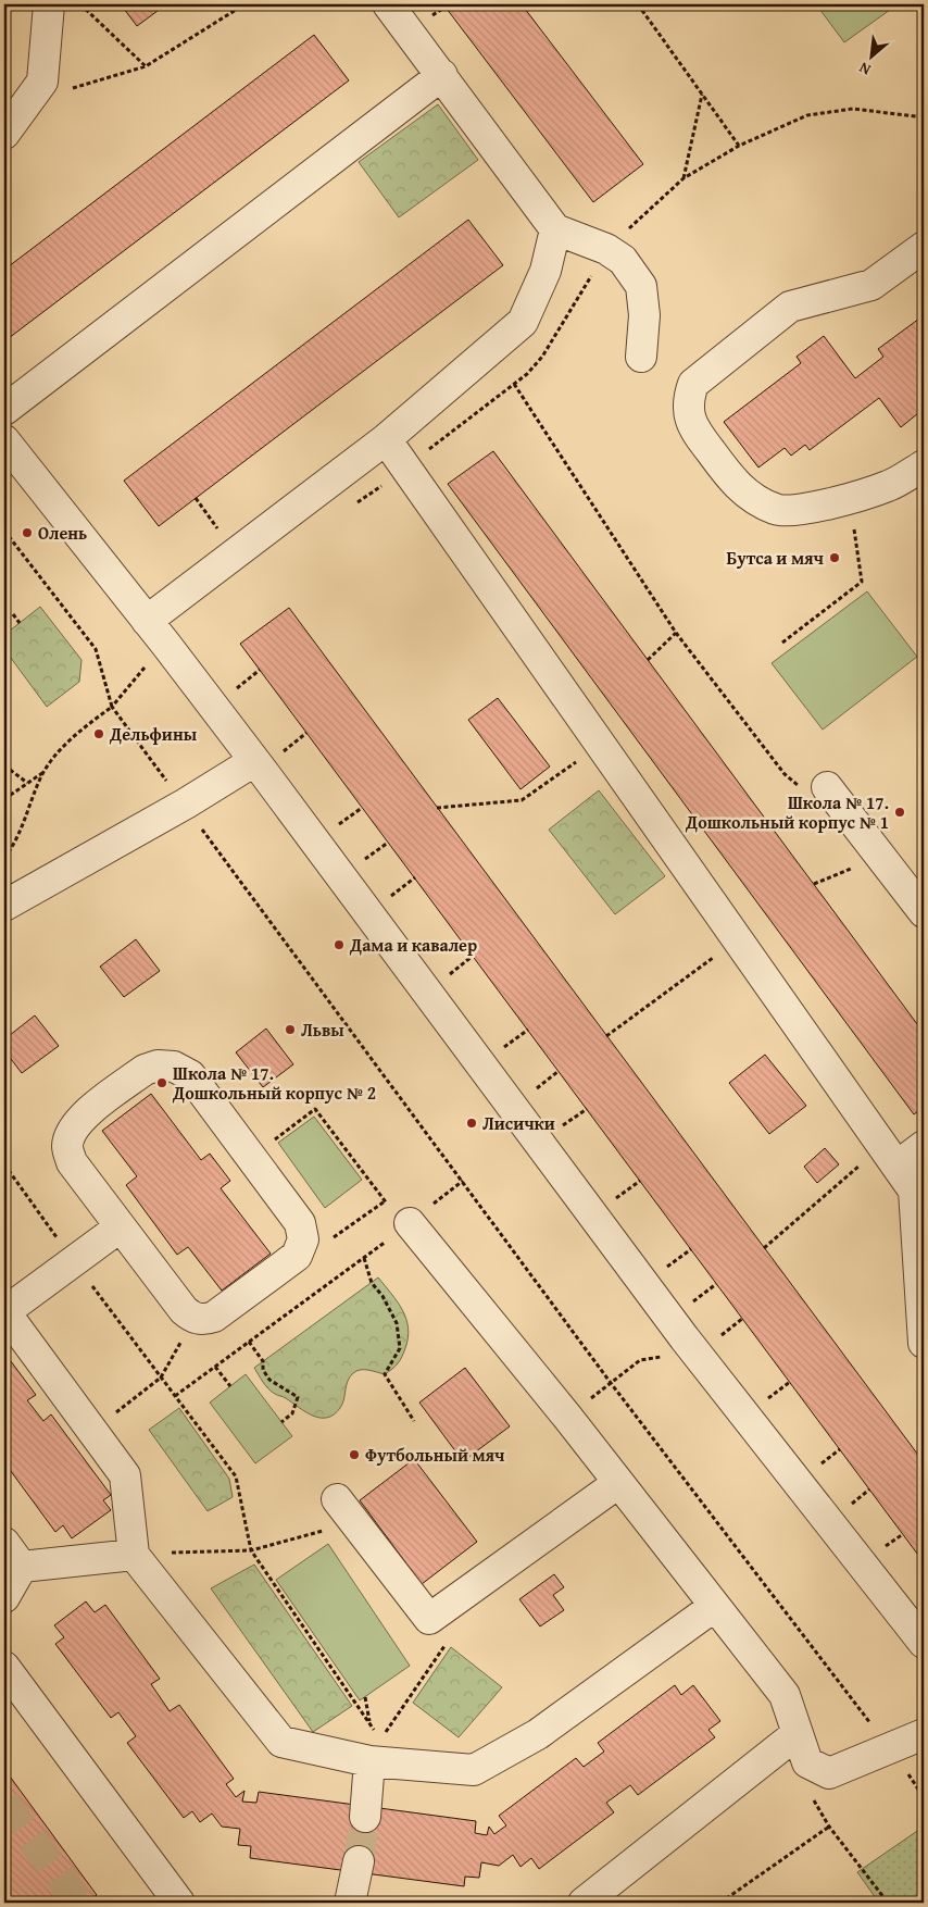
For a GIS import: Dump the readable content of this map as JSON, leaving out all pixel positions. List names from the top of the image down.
{
  "places": [
    "Олень",
    "Бутса и мяч",
    "Дельфины",
    "Школа № 17. Дошкольный корпус № 1",
    "Дама и кавалер",
    "Львы",
    "Школа № 17. Дошкольный корпус № 2",
    "Лисички",
    "Футбольный мяч"
  ],
  "north": "bottom left"
}
